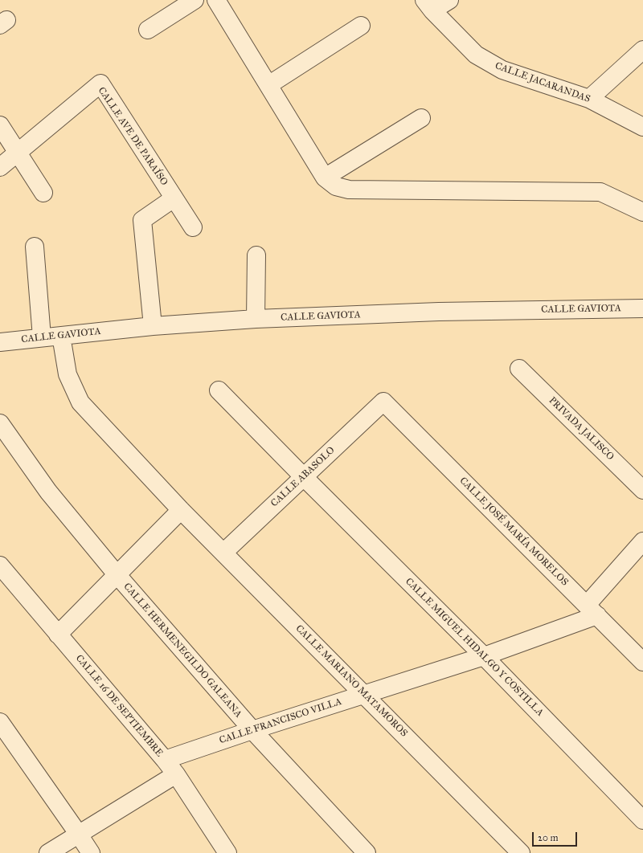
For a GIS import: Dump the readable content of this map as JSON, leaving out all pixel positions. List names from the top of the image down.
{
  "streets": {
    "street": [
      "CALLE JACARANDAS",
      "CALLE AVE DE PARAÍSO",
      "CALLE GAVIOTA",
      "PRIVADA JALISCO",
      "CALLE ABASOLO",
      "CALLE JOSÉ MARÍA MORELOS",
      "CALLE MIGUEL HIDALGO Y COSTILLA",
      "CALLE HERMENEGILDO GALEANA",
      "CALLE MARIANO MATAMOROS",
      "CALLE 16 DE SEPTIEMBRE",
      "CALLE FRANCISCO VILLA"
    ]
  },
  "crossings": [
    ["CALLE GAVIOTA", "CALLE MARIANO MATAMOROS"],
    ["CALLE ABASOLO", "CALLE JOSÉ MARÍA MORELOS"],
    ["CALLE ABASOLO", "CALLE MIGUEL HIDALGO Y COSTILLA"],
    ["CALLE ABASOLO", "CALLE MARIANO MATAMOROS"],
    ["CALLE JOSÉ MARÍA MORELOS", "CALLE FRANCISCO VILLA"],
    ["CALLE MIGUEL HIDALGO Y COSTILLA", "CALLE FRANCISCO VILLA"],
    ["CALLE HERMENEGILDO GALEANA", "CALLE FRANCISCO VILLA"],
    ["CALLE MARIANO MATAMOROS", "CALLE FRANCISCO VILLA"],
    ["CALLE 16 DE SEPTIEMBRE", "CALLE FRANCISCO VILLA"]
  ],
  "scale_bar": "20 m"
}
